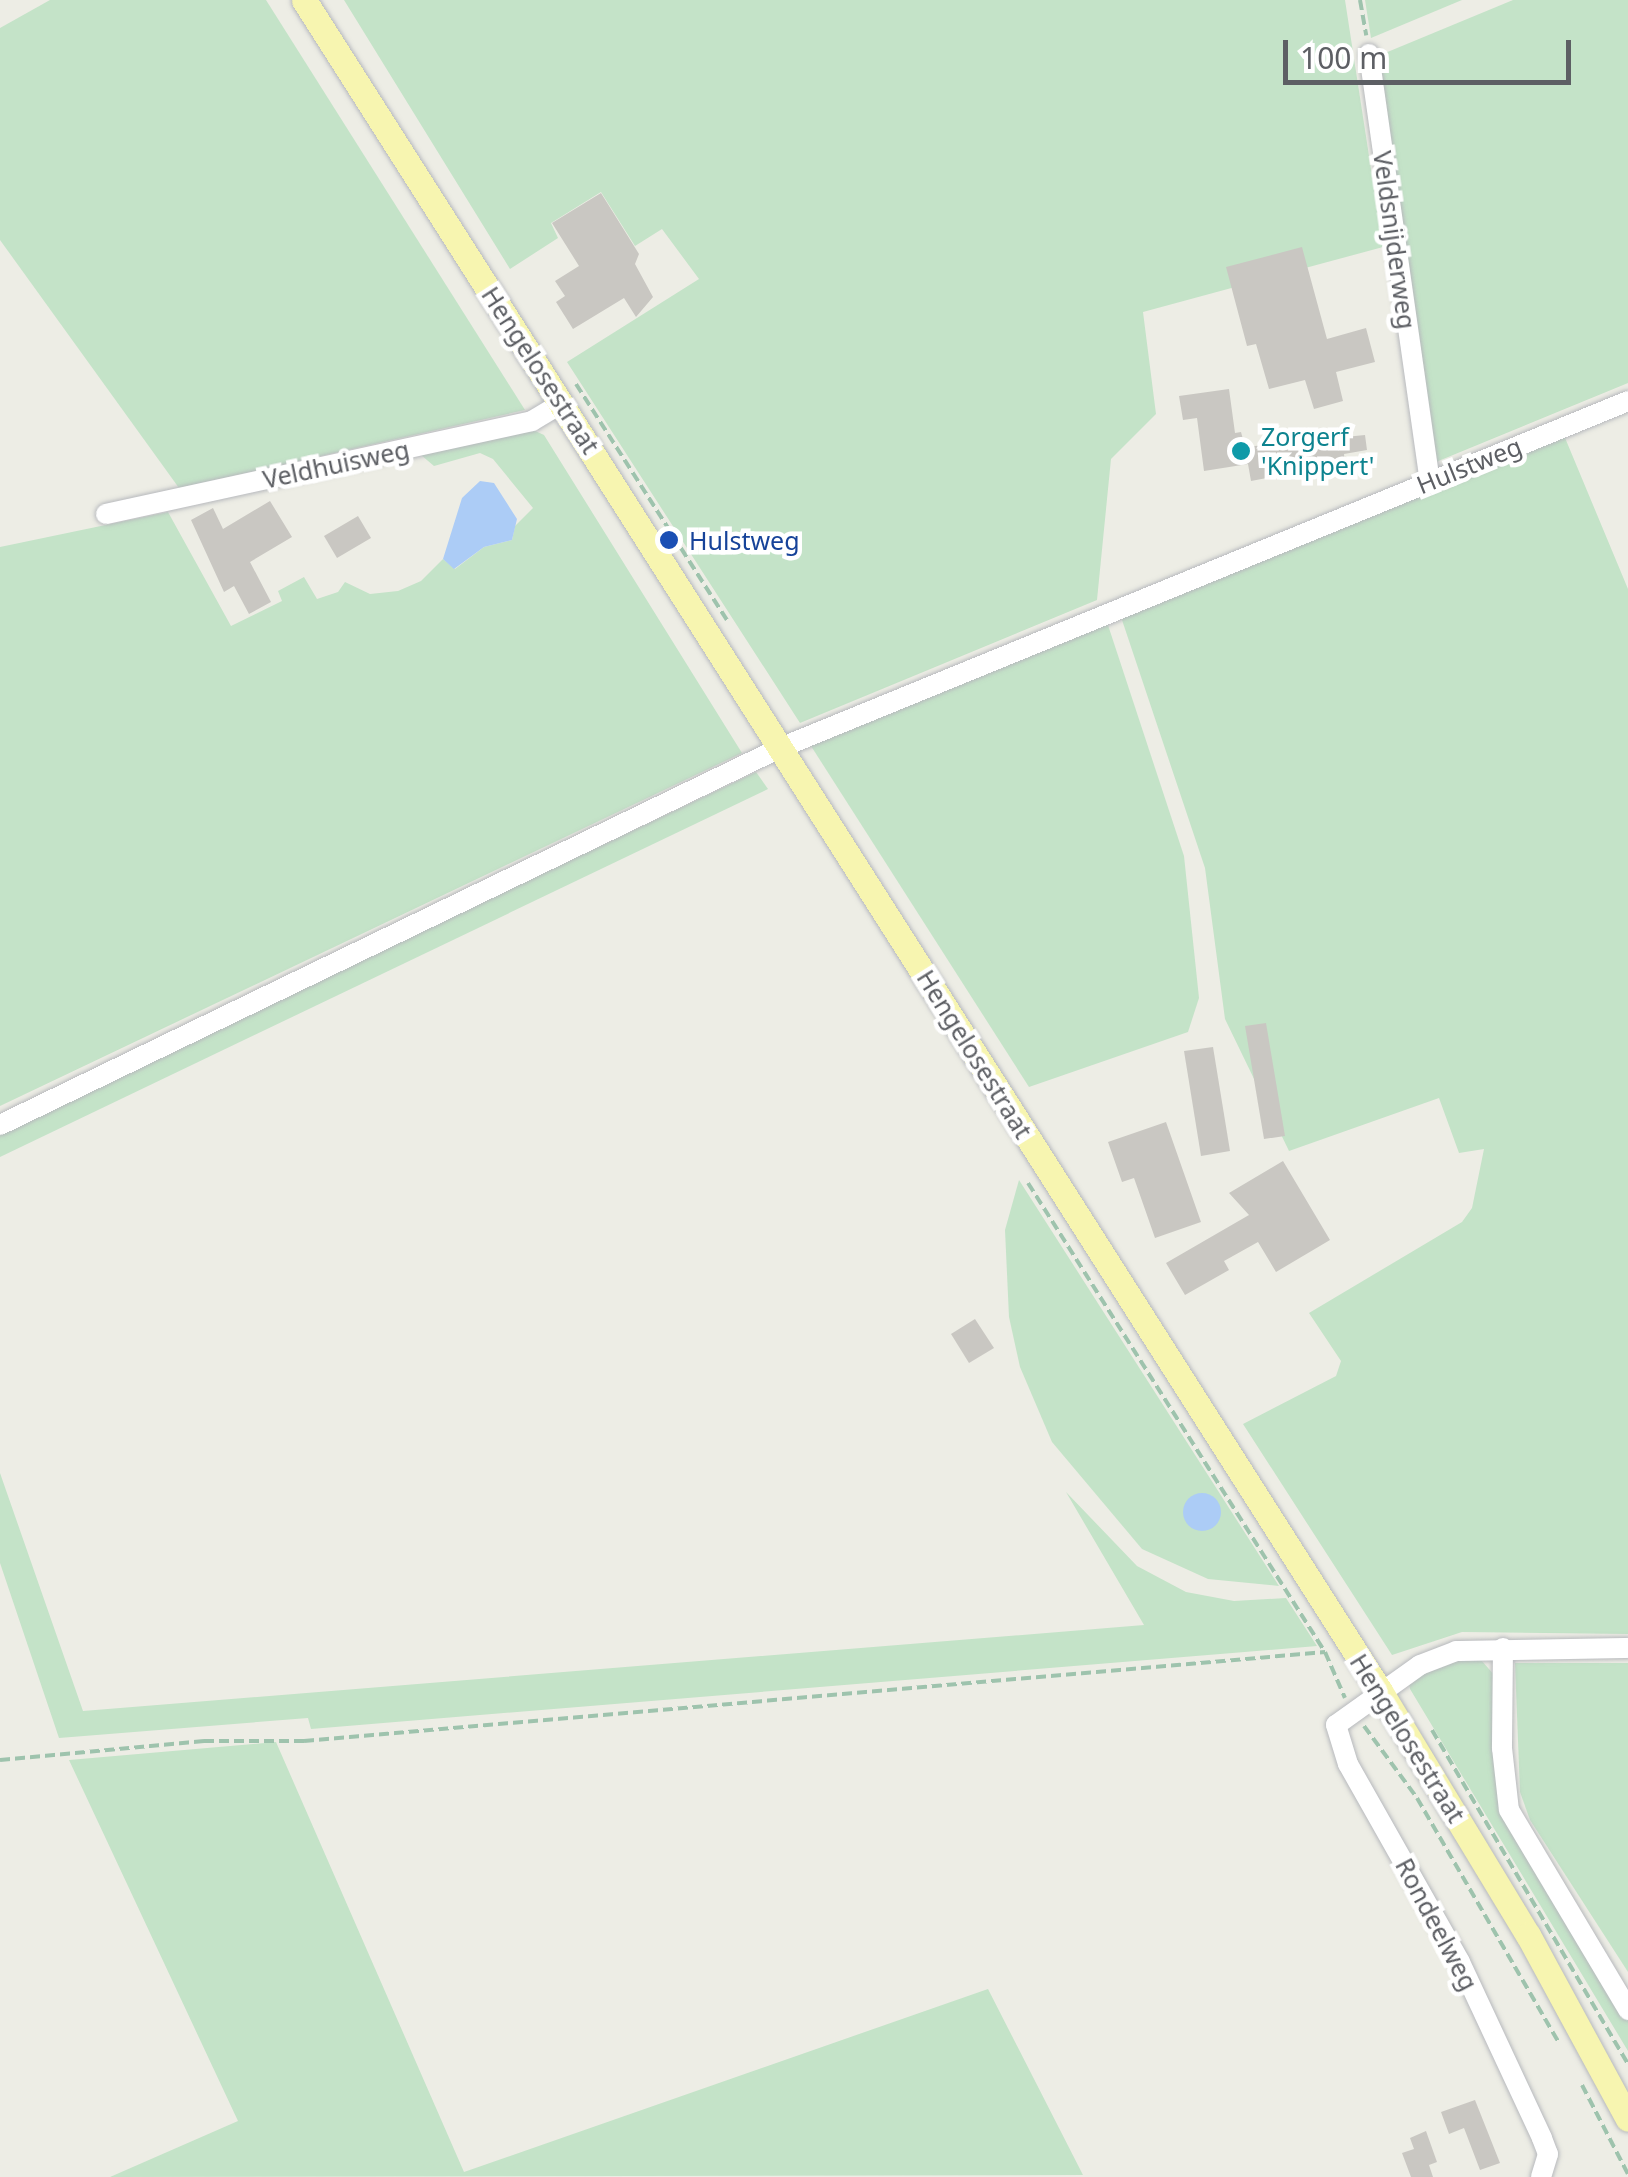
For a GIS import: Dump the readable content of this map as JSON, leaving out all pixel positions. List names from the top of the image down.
{
  "streets": {
    "main road": ["Hengelosestraat"],
    "street": [
      "Veldsnijderweg",
      "Veldhuisweg",
      "Hulstweg",
      "Rondeelweg"
    ]
  },
  "crossings": [
    ["Veldsnijderweg", "Hulstweg"],
    ["Hengelosestraat", "Veldhuisweg"],
    ["Hengelosestraat", "Hulstweg"],
    ["Hengelosestraat", "Rondeelweg"]
  ],
  "places": ["Zorgerf 'Knippert'", "Hulstweg"],
  "scale_bar": "100 m"
}
